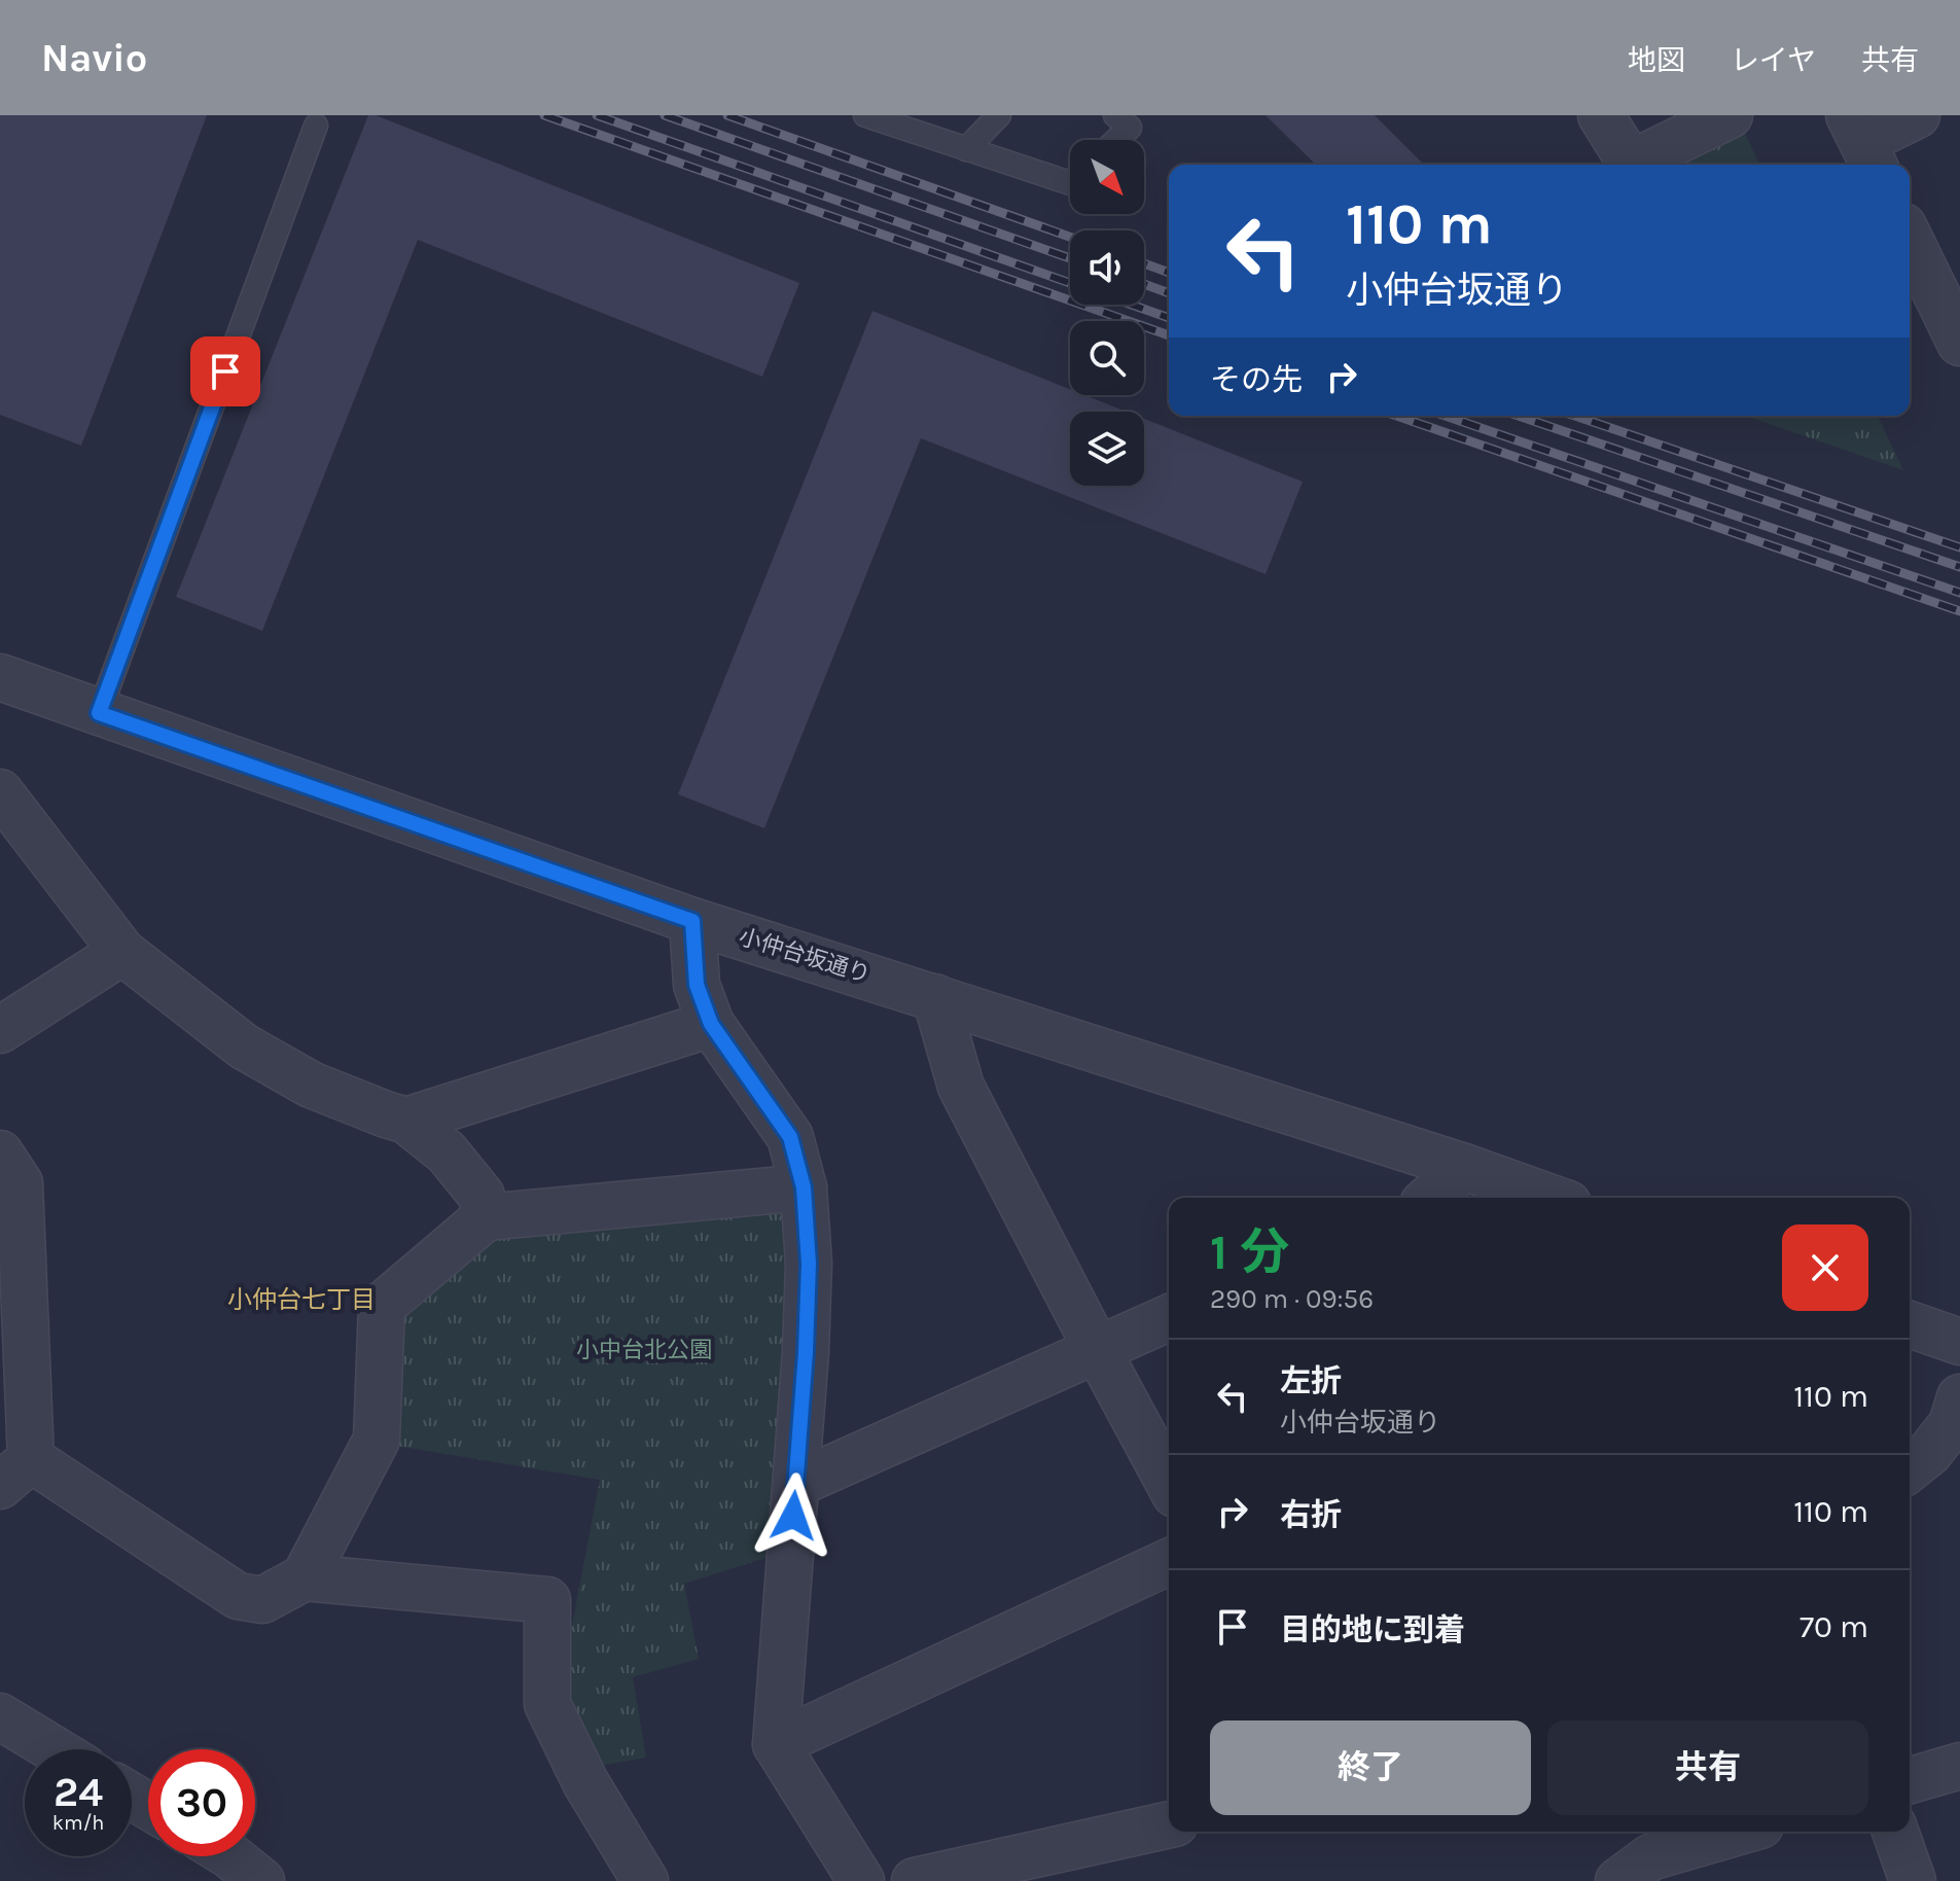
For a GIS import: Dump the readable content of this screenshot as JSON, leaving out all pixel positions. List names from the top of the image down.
{
  "streets": {
    "street": ["小仲台坂通り"]
  },
  "districts": ["小仲台七丁目"],
  "parks": ["小中台北公園"],
  "north": "bottom right",
  "page": {
    "header": "Navio",
    "nav": ["地図", "レイヤ", "共有"],
    "turn": ["110 m", "小仲台坂通り"],
    "then": "その先",
    "heading": ["1 分", "290 m · 09:56"],
    "list": [
      {
        "name": "左折",
        "note": "小仲台坂通り",
        "value": "110 m"
      },
      {
        "name": "右折",
        "value": "110 m"
      },
      {
        "name": "目的地に到着",
        "value": "70 m"
      }
    ],
    "buttons": ["終了", "共有"],
    "speed": "24 km/h",
    "limit": "30"
  }
}
